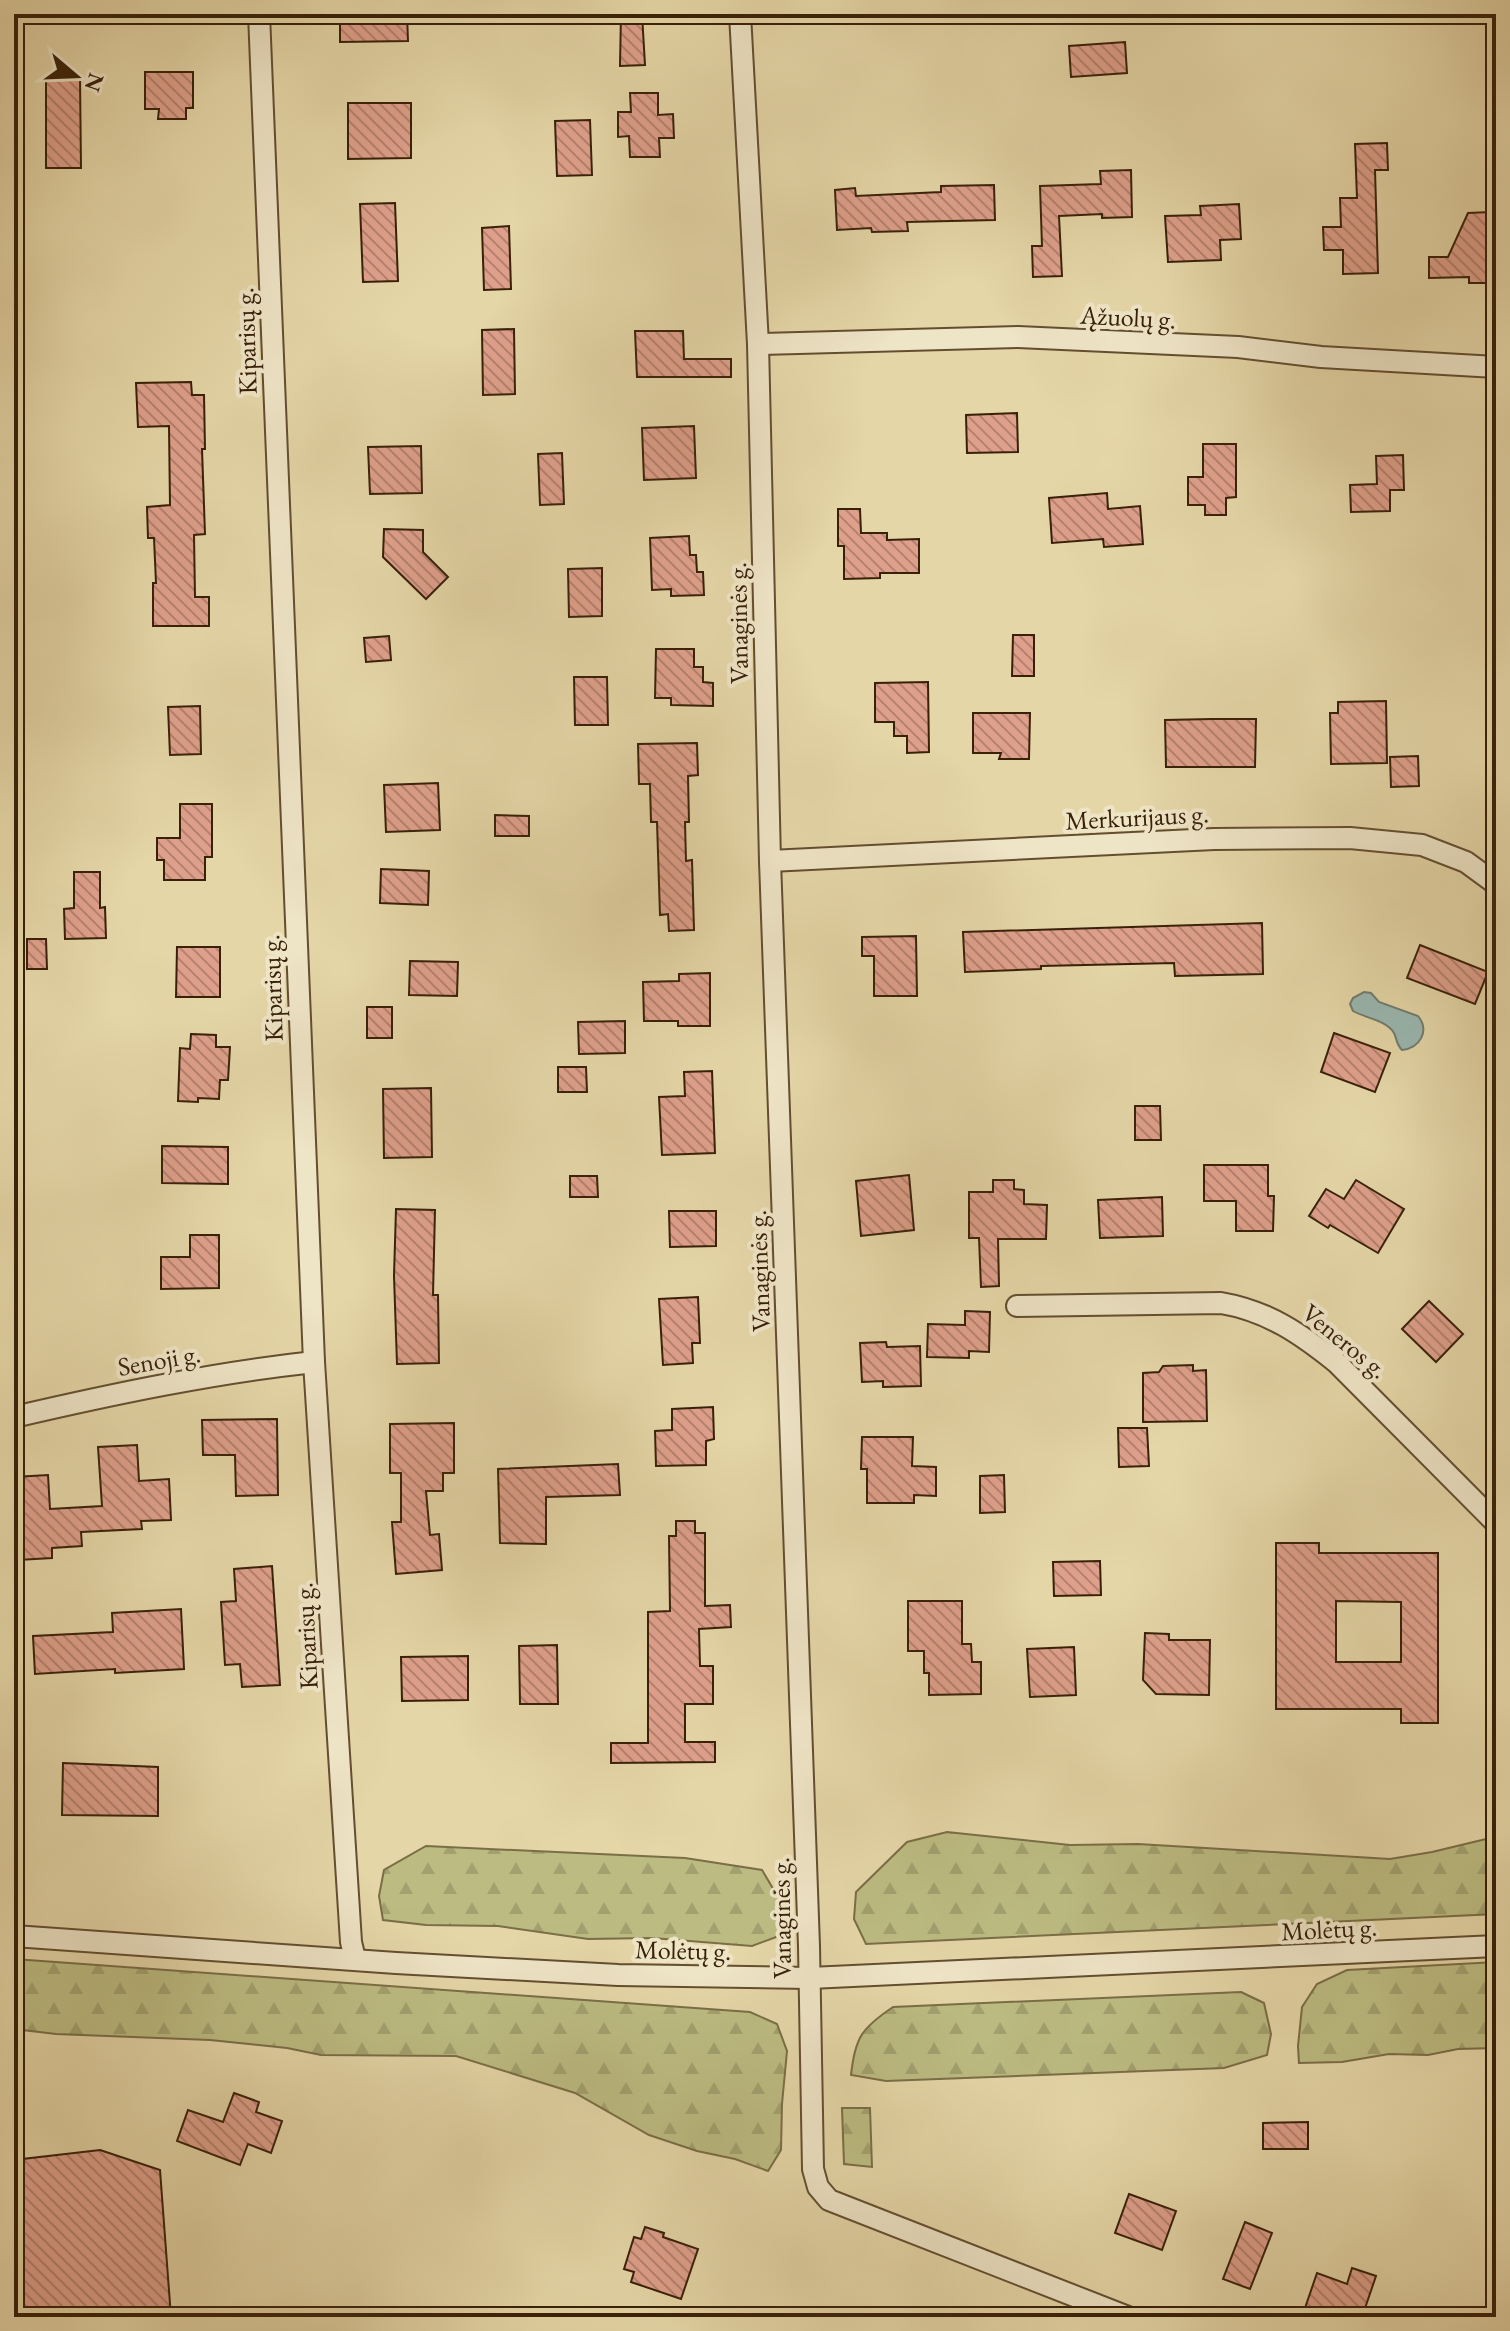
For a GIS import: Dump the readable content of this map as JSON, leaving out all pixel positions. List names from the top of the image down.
{
  "streets": {
    "street": [
      "Ąžuolų g.",
      "Kiparisų g.",
      "Vanaginės g.",
      "Merkurijaus g.",
      "Veneros g.",
      "Senoji g.",
      "Molėtų g."
    ]
  },
  "crossings": [
    ["Ąžuolų g.", "Vanaginės g."],
    ["Kiparisų g.", "Senoji g."],
    ["Kiparisų g.", "Molėtų g."],
    ["Vanaginės g.", "Merkurijaus g."],
    ["Vanaginės g.", "Molėtų g."]
  ],
  "north": "right"
}
